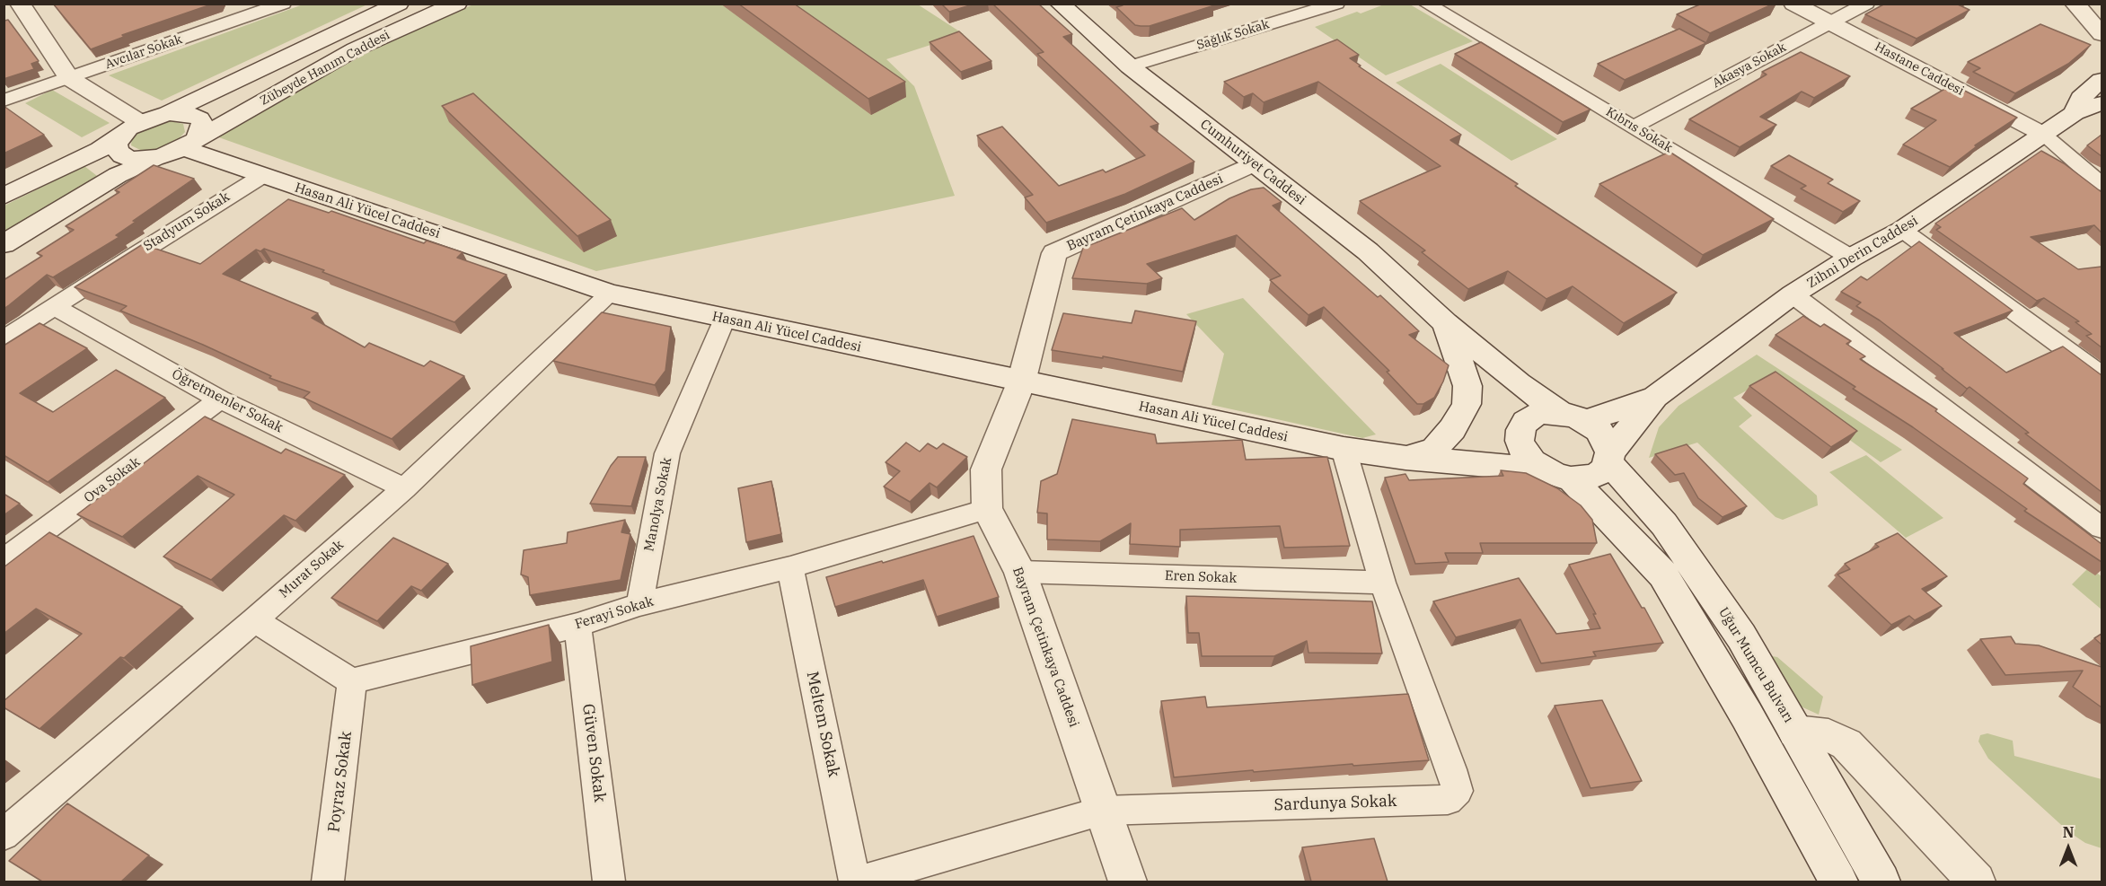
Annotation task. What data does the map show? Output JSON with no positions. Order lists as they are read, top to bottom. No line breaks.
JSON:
{"streets":{"main road":["Zübeyde Hanım Caddesi","Hastane Caddesi","Cumhuriyet Caddesi","Hasan Ali Yücel Caddesi","Bayram Çetinkaya Caddesi","Zihni Derin Caddesi","Uğur Mumcu Bulvarı"],"street":["Sağlık Sokak","Avcılar Sokak","Akasya Sokak","Kıbrıs Sokak","Stadyum Sokak","Öğretmenler Sokak","Ova Sokak","Manolya Sokak","Murat Sokak","Eren Sokak","Ferayi Sokak","Meltem Sokak","Güven Sokak","Poyraz Sokak","Sardunya Sokak"]},"crossings":[["Sağlık Sokak","Cumhuriyet Caddesi"],["Akasya Sokak","Hastane Caddesi"],["Akasya Sokak","Kıbrıs Sokak"],["Zübeyde Hanım Caddesi","Hasan Ali Yücel Caddesi"],["Hastane Caddesi","Zihni Derin Caddesi"],["Kıbrıs Sokak","Zihni Derin Caddesi"],["Cumhuriyet Caddesi","Hasan Ali Yücel Caddesi"],["Cumhuriyet Caddesi","Bayram Çetinkaya Caddesi"],["Cumhuriyet Caddesi","Uğur Mumcu Bulvarı"],["Hasan Ali Yücel Caddesi","Bayram Çetinkaya Caddesi"],["Hasan Ali Yücel Caddesi","Stadyum Sokak"],["Hasan Ali Yücel Caddesi","Manolya Sokak"],["Hasan Ali Yücel Caddesi","Murat Sokak"],["Hasan Ali Yücel Caddesi","Uğur Mumcu Bulvarı"],["Hasan Ali Yücel Caddesi","Sardunya Sokak"],["Bayram Çetinkaya Caddesi","Eren Sokak"],["Bayram Çetinkaya Caddesi","Ferayi Sokak"],["Bayram Çetinkaya Caddesi","Sardunya Sokak"],["Stadyum Sokak","Öğretmenler Sokak"],["Öğretmenler Sokak","Ova Sokak"],["Öğretmenler Sokak","Murat Sokak"],["Manolya Sokak","Ferayi Sokak"],["Eren Sokak","Sardunya Sokak"],["Ferayi Sokak","Meltem Sokak"],["Ferayi Sokak","Güven Sokak"],["Ferayi Sokak","Poyraz Sokak"]],"north":"top"}
